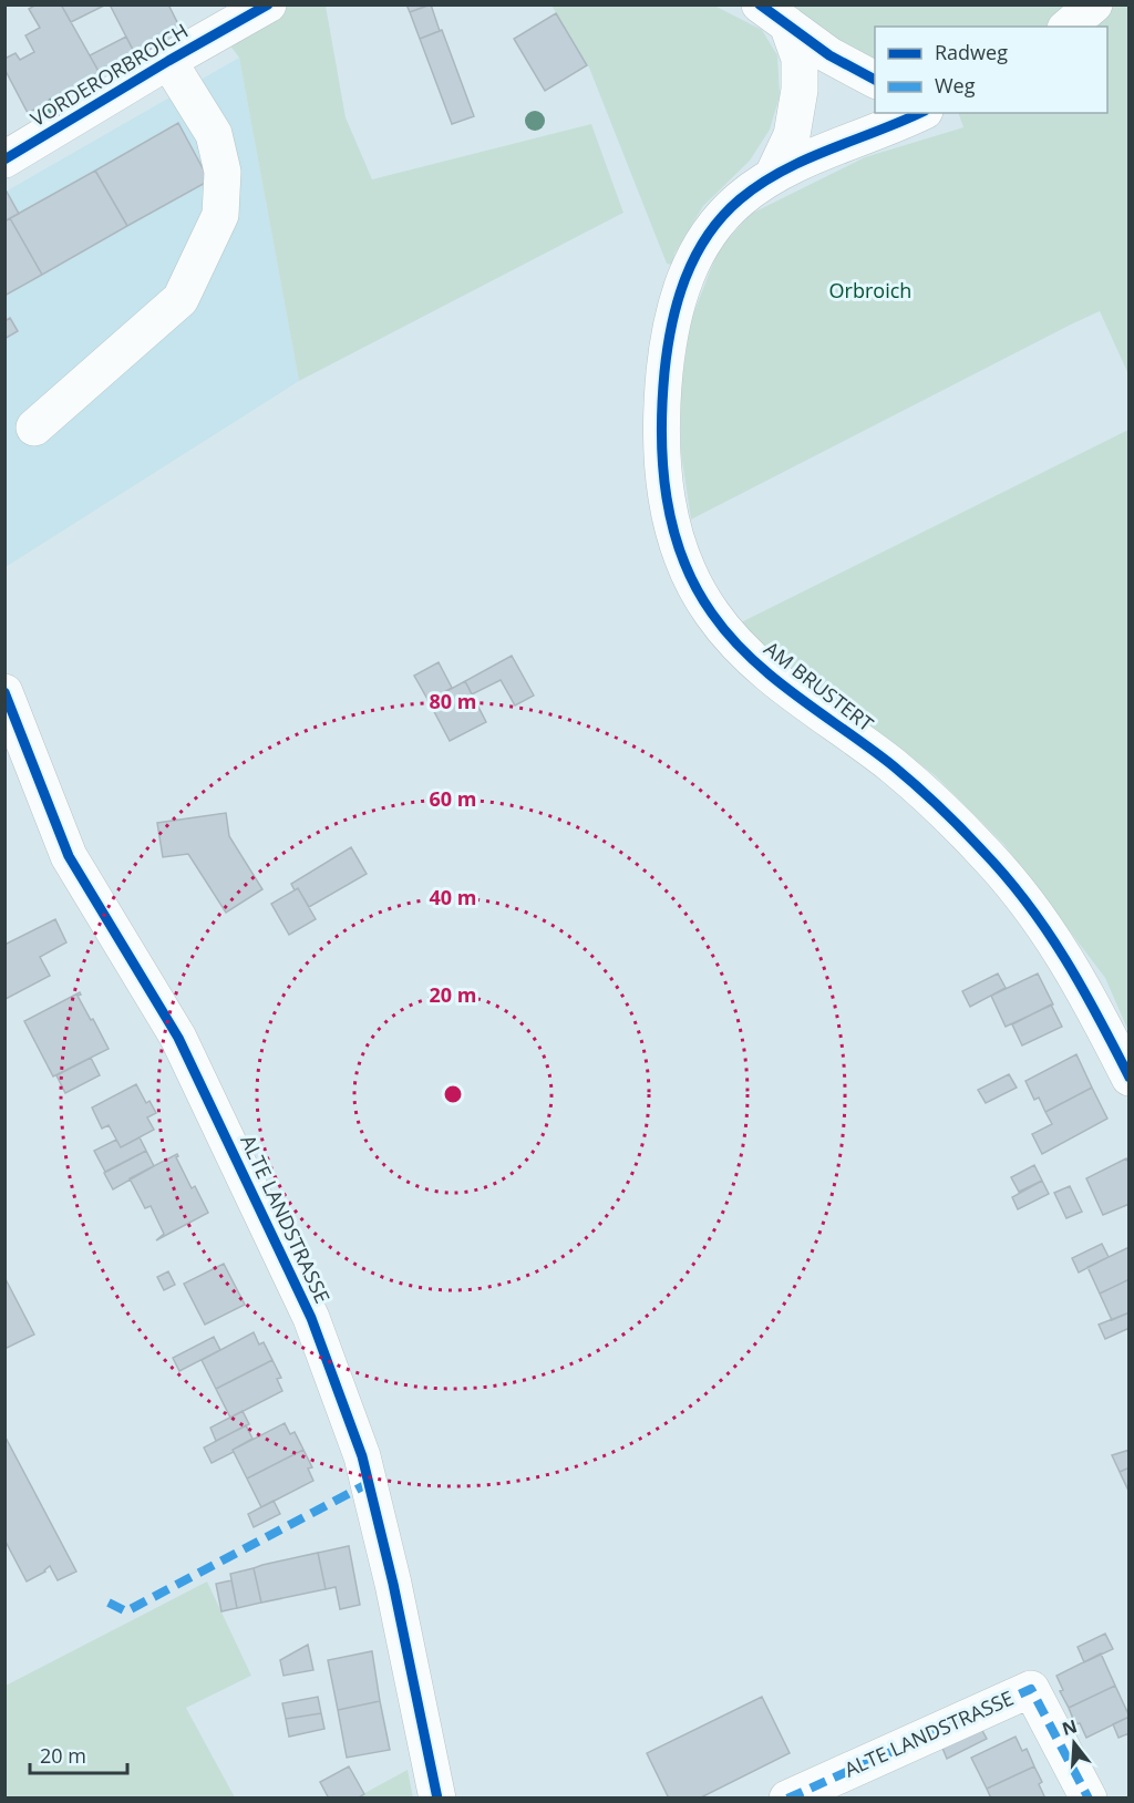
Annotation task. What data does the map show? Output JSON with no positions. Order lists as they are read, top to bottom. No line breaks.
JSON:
{"streets":{"street":["VORDERORBROICH","AM BRUSTERT","ALTE LANDSTRASSE"]},"parks":["Orbroich"],"legend":["Radweg","Weg"],"scale_bar":"20 m","north":"top","rings":["80 m","60 m","40 m","20 m"]}
